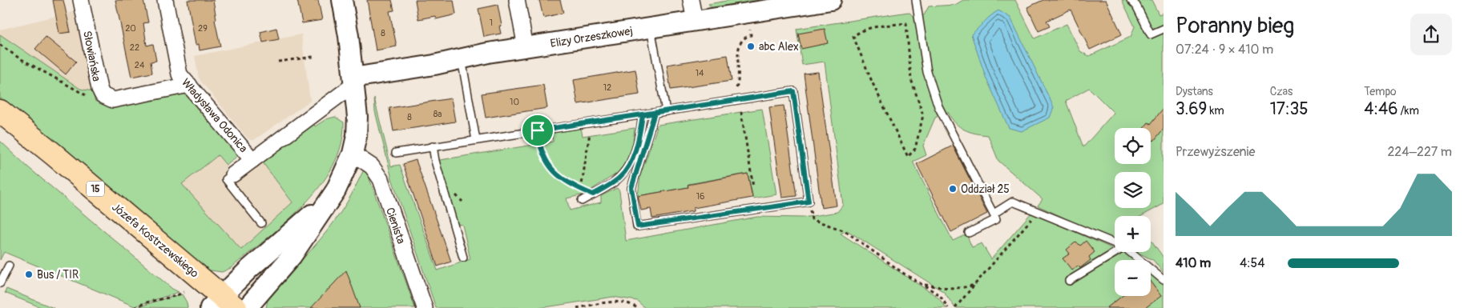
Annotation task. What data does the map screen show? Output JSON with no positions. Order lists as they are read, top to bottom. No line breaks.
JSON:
{"streets":{"main road":["15","Józefa Kostrzewskiego"],"street":["Elizy Orzeszkowej","Słowiańska","Władysława Odonica","Cienista"]},"crossings":[["Elizy Orzeszkowej","Władysława Odonica"],["Słowiańska","Władysława Odonica"]],"places":["abc Alex","Oddział 25","Bus / TIR"],"house_numbers":["1","20","29","8","22","24","14","12","10","8a","8","16"],"page":{"heading":["Poranny bieg","07:24 · 9 × 410 m"],"stats":[["Dystans","3.69 km"],["Czas","17:35"],["Tempo","4:46 /km"]],"map_buttons":["+","−"],"chart":["Przewyższenie","224–227 m"],"list":[{"name":"410 m","note":"4:54"}]}}
